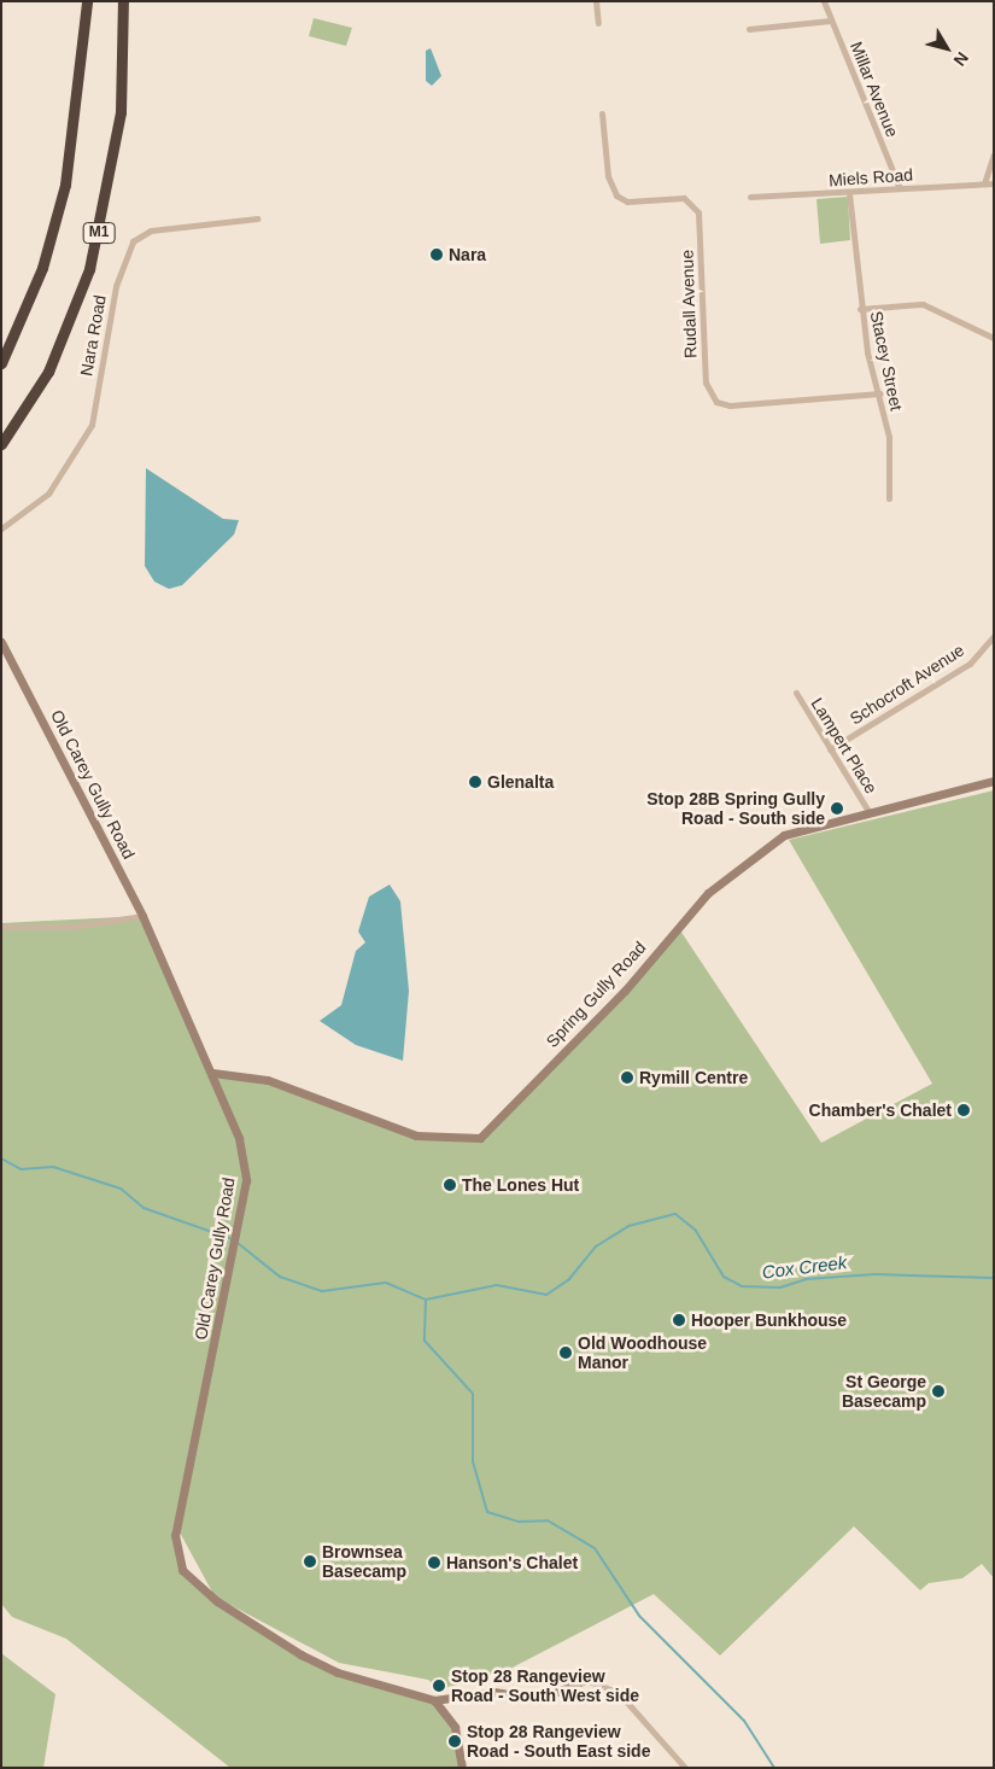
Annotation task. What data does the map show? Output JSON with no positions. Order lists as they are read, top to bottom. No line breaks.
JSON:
{"streets":{"highway":["M1"],"main road":["Old Carey Gully Road","Spring Gully Road"],"street":["Millar Avenue","Miels Road","Rudall Avenue","Nara Road","Stacey Street","Schocroft Avenue","Lampert Place"]},"crossings":[["Millar Avenue","Miels Road"],["Miels Road","Stacey Street"],["Rudall Avenue","Stacey Street"],["Schocroft Avenue","Lampert Place"],["Lampert Place","Spring Gully Road"],["Old Carey Gully Road","Spring Gully Road"]],"water":["Cox Creek"],"places":["Nara","Glenalta","Stop 28B Spring Gully Road - South side","Rymill Centre","Chamber's Chalet","The Lones Hut","Hooper Bunkhouse","Old Woodhouse Manor","St George Basecamp","Brownsea Basecamp","Hanson's Chalet","Stop 28 Rangeview Road - South West side","Stop 28 Rangeview Road - South East side"],"north":"bottom right"}
